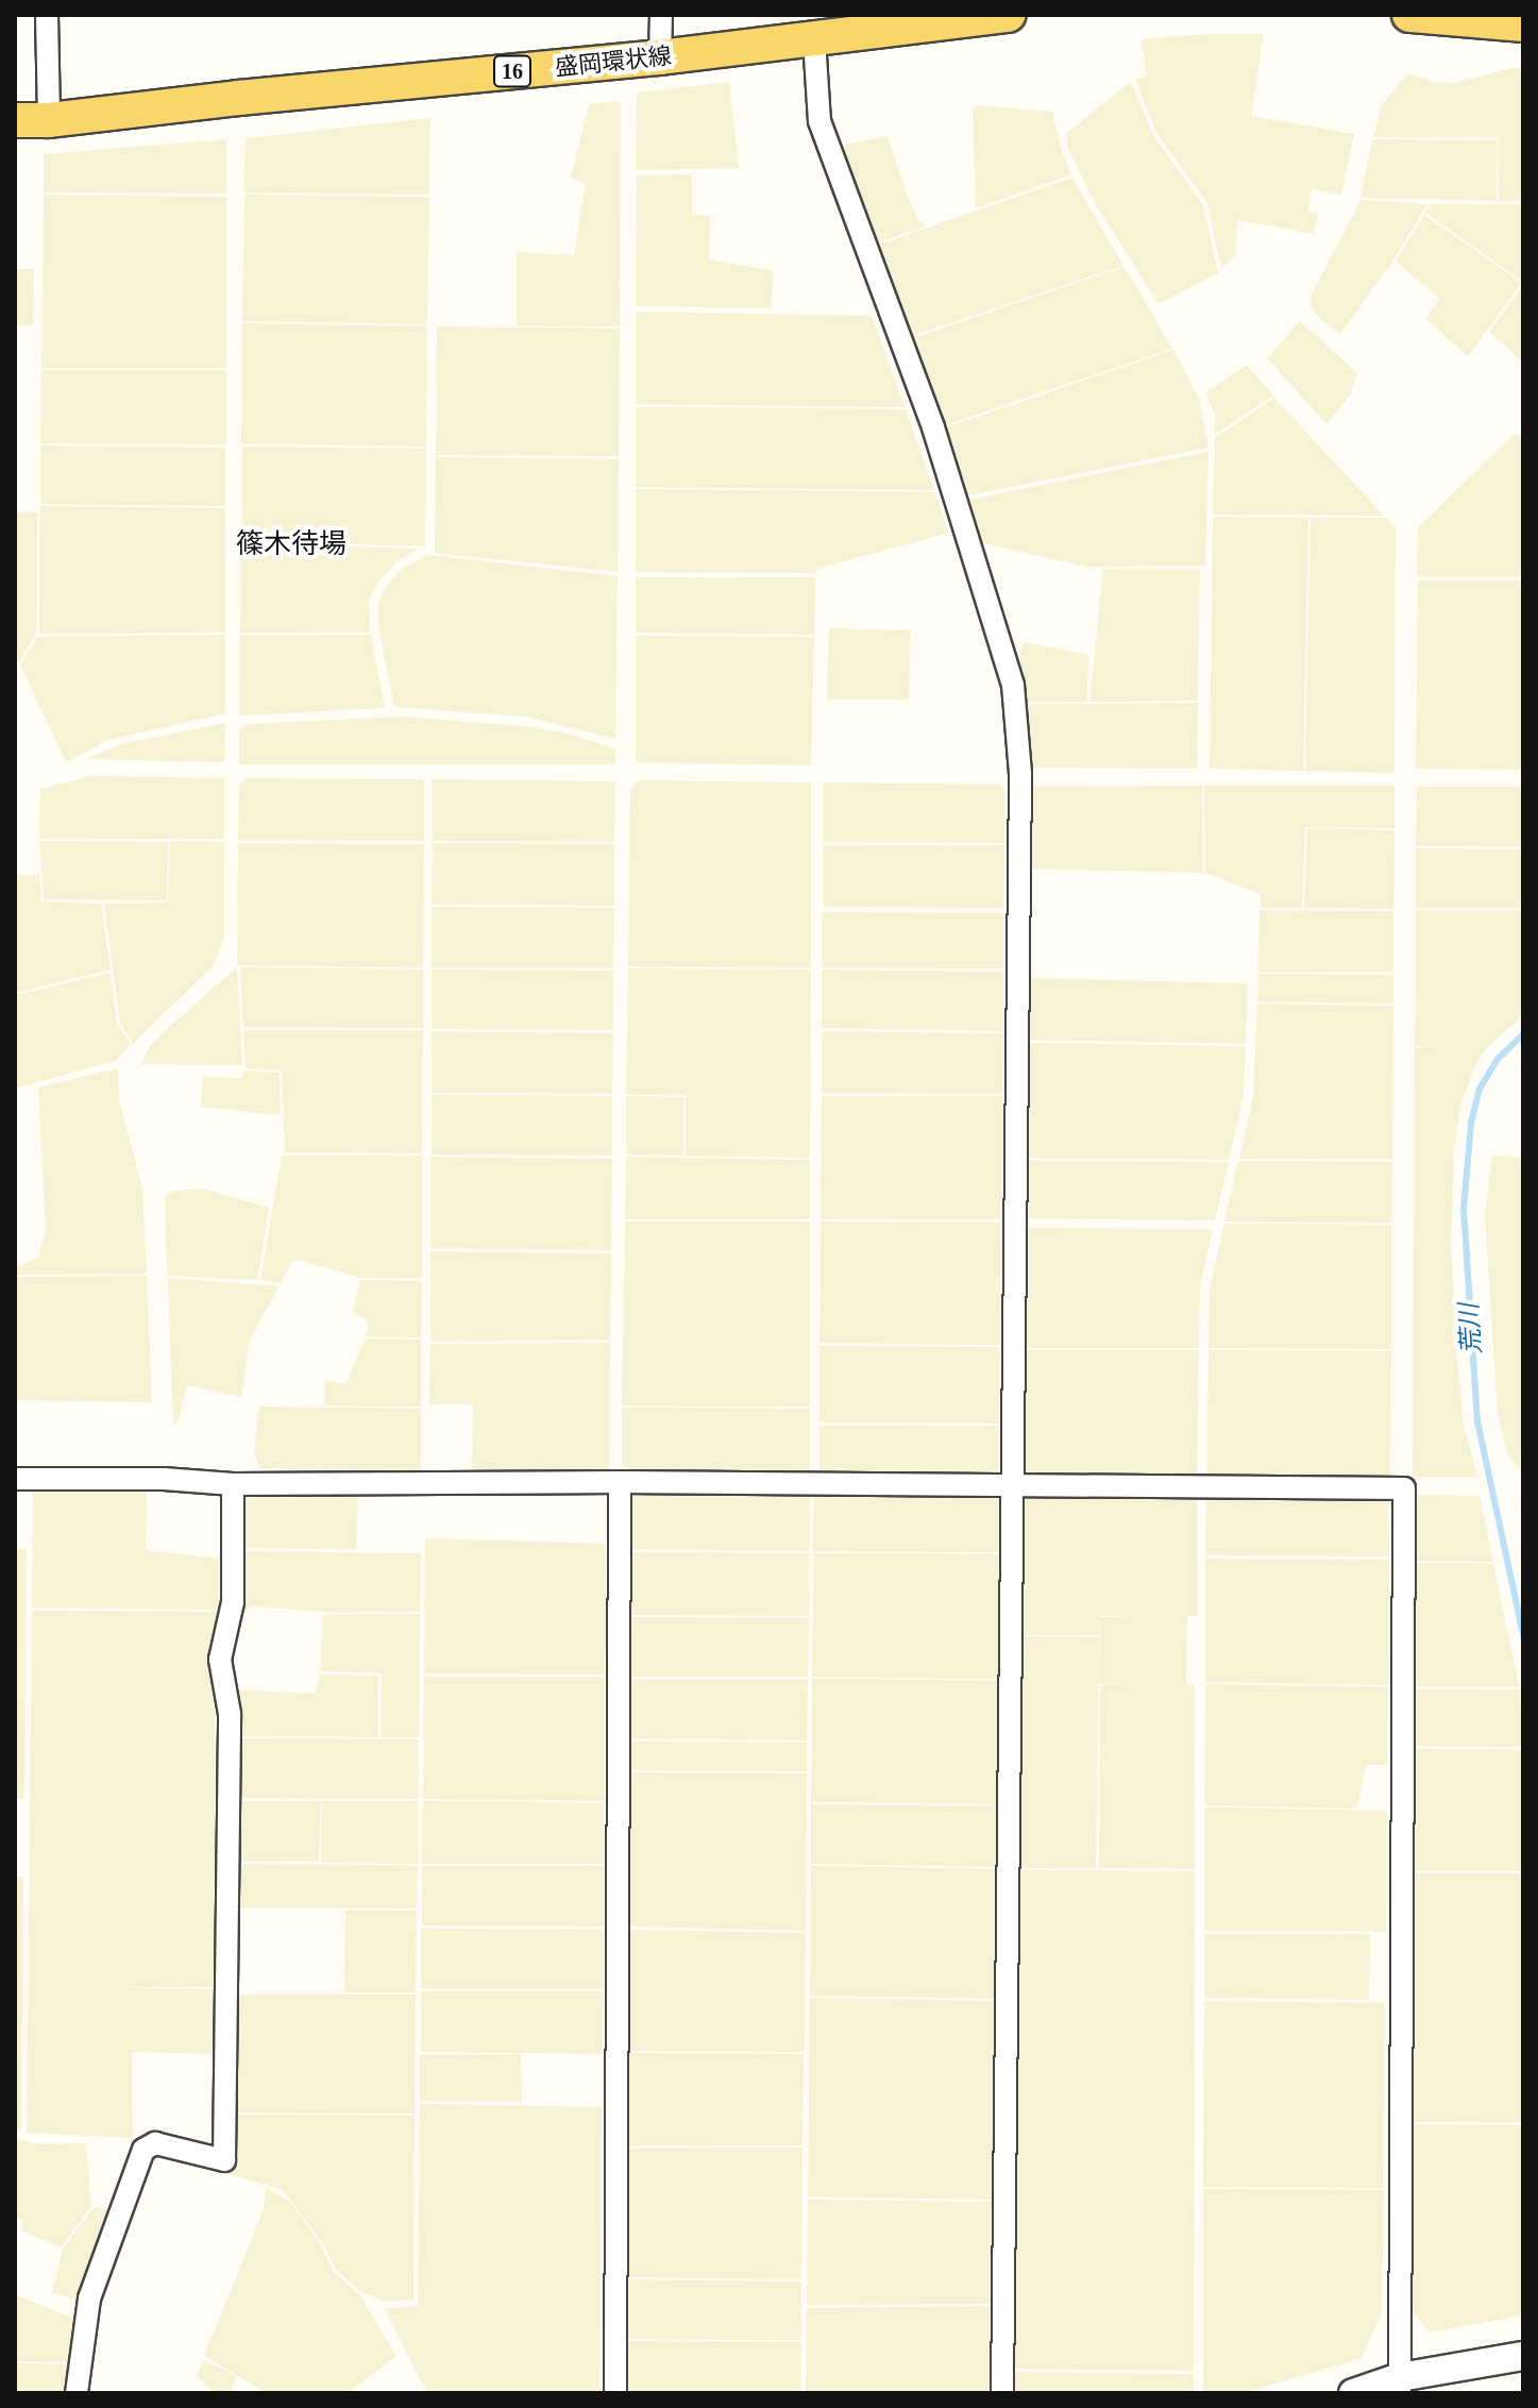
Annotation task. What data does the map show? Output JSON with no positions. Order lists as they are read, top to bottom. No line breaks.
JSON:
{"streets":{"main road":["盛岡環状線","16"]},"districts":["篠木待場"],"water":["荒川"]}
